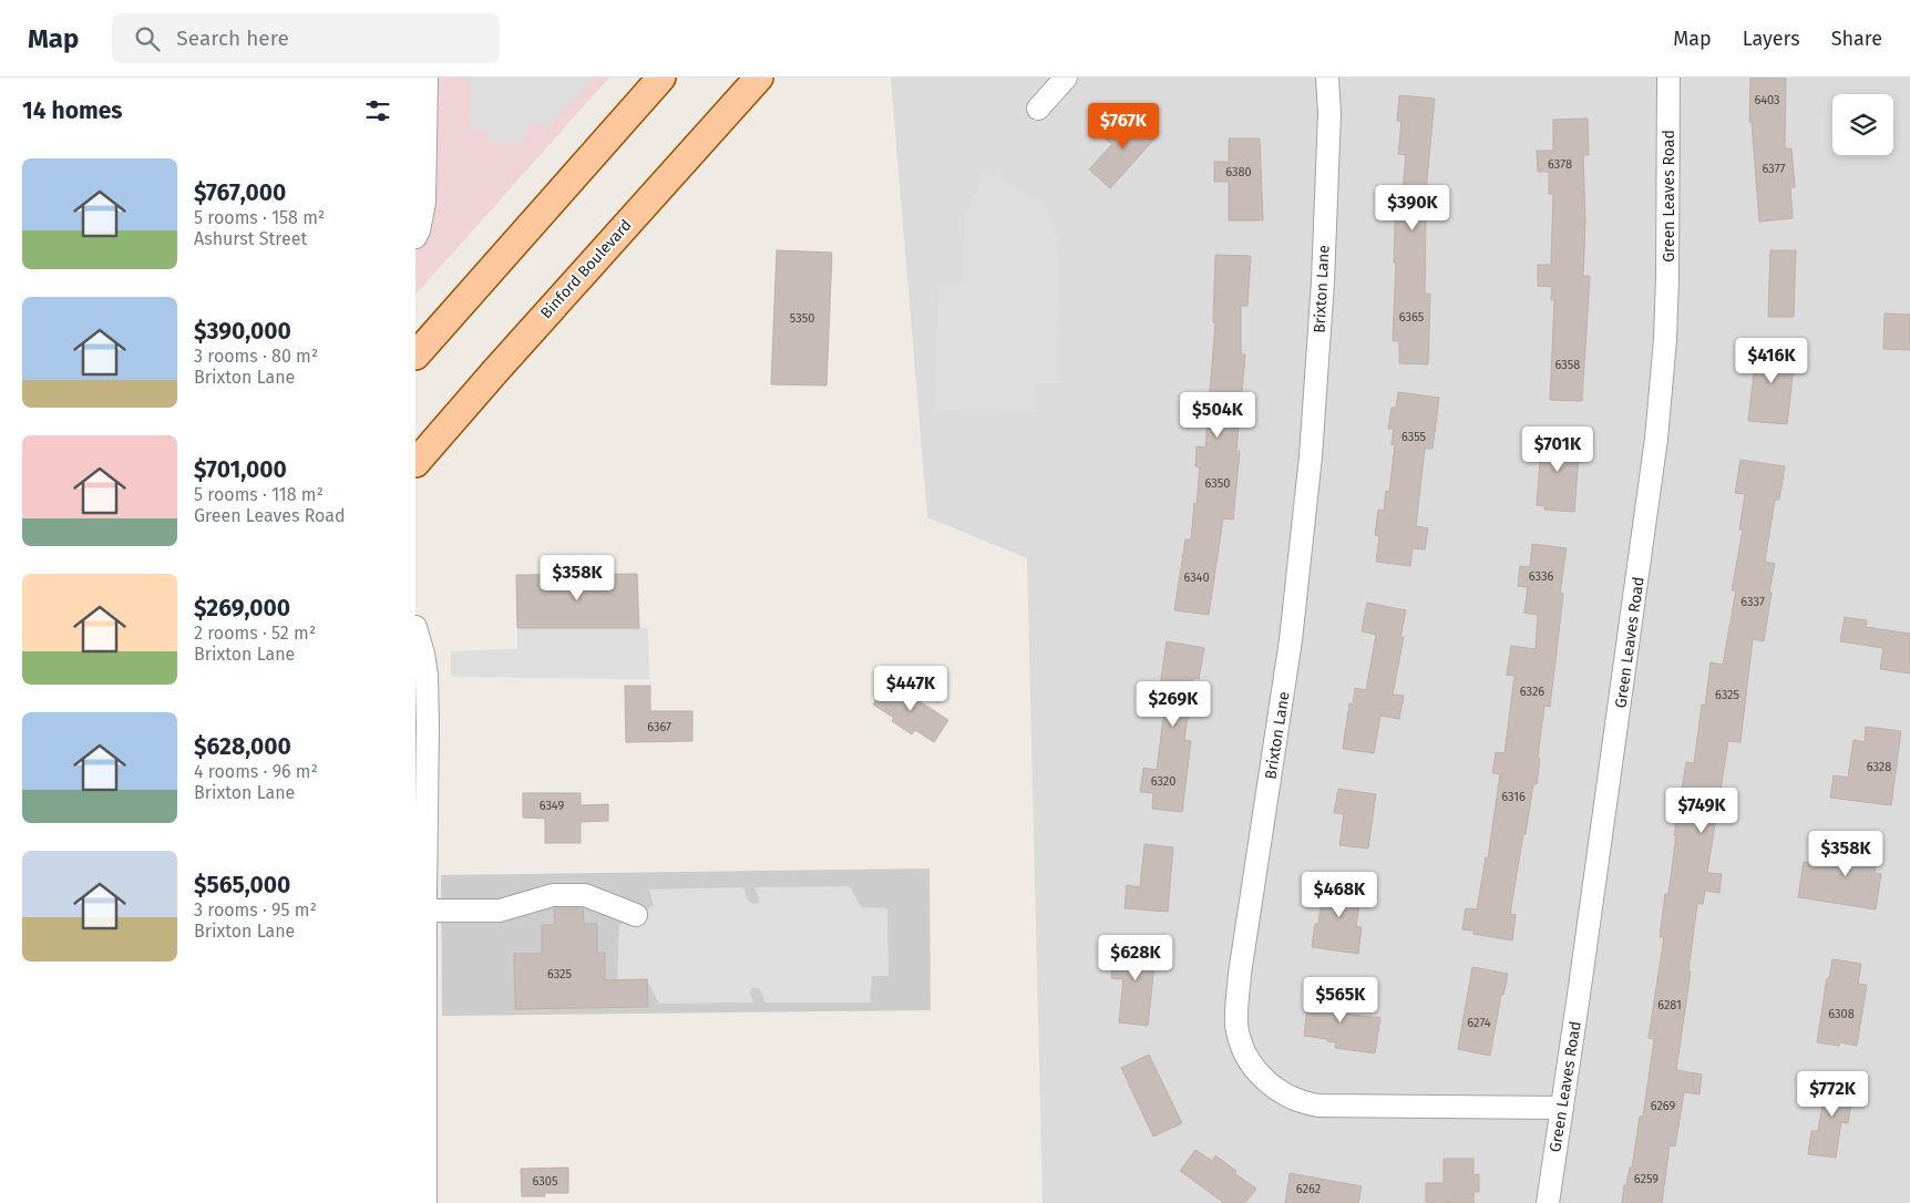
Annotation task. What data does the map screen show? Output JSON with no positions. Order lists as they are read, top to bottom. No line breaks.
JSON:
{"streets":{"main road":["Binford Boulevard"],"street":["Green Leaves Road","Brixton Lane"]},"crossings":[["Green Leaves Road","Brixton Lane"]],"house_numbers":["6403","6378","6377","6380","6365","5350","6358","6355","6350","6336","6340","6337","6326","6325","6367","6328","6320","6316","6349","6325","6281","6308","6274","6269","6259","6305","6262"],"page":{"header":"Map","search":"Search here","nav":["Map","Layers","Share"],"heading":"14 homes","price":["$767K","$390K","$416K","$504K","$701K","$358K","$447K","$269K","$749K","$358K","$468K","$628K","$565K","$772K"],"list":[{"name":"$767,000","note":"5 rooms · 158 m² · Ashurst Street"},{"name":"$390,000","note":"3 rooms · 80 m² · Brixton Lane"},{"name":"$701,000","note":"5 rooms · 118 m² · Green Leaves Road"},{"name":"$269,000","note":"2 rooms · 52 m² · Brixton Lane"},{"name":"$628,000","note":"4 rooms · 96 m² · Brixton Lane"},{"name":"$565,000","note":"3 rooms · 95 m² · Brixton Lane"}]}}
